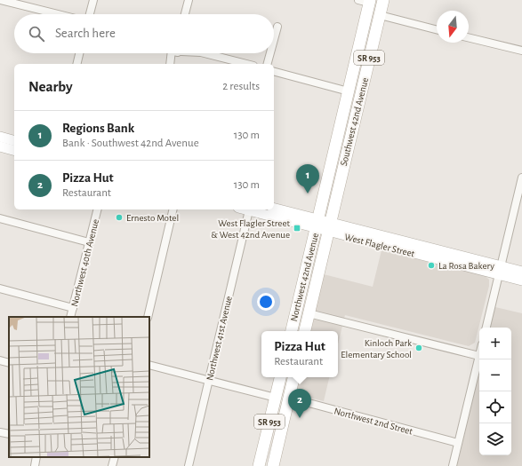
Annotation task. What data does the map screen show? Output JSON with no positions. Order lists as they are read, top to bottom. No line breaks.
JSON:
{"streets":{"main road":["SR 953","Southwest 42nd Avenue","West Flagler Street","Northwest 42nd Avenue"],"street":["Northwest 40th Avenue","Northwest 41st Avenue","Northwest 2nd Street"]},"crossings":[["SR 953","Northwest 2nd Street"],["Southwest 42nd Avenue","West Flagler Street"],["Southwest 42nd Avenue","Northwest 42nd Avenue"],["West Flagler Street","Northwest 42nd Avenue"],["West Flagler Street","Northwest 41st Avenue"]],"places":{"other":["Ernesto Motel","La Rosa Bakery","Kinloch Park Elementary School"],"transit":["West Flagler Street & West 42nd Avenue"]},"north":"bottom","page":{"search":"Search here","heading":["Nearby","2 results"],"list":[{"mark":"1","name":"Regions Bank","note":"Bank · Southwest 42nd Avenue","value":"130 m"},{"mark":"2","name":"Pizza Hut","note":"Restaurant","value":"130 m"}],"pins":["1","2"],"map_buttons":["+","−"],"popup":["Pizza Hut","Restaurant"]}}
